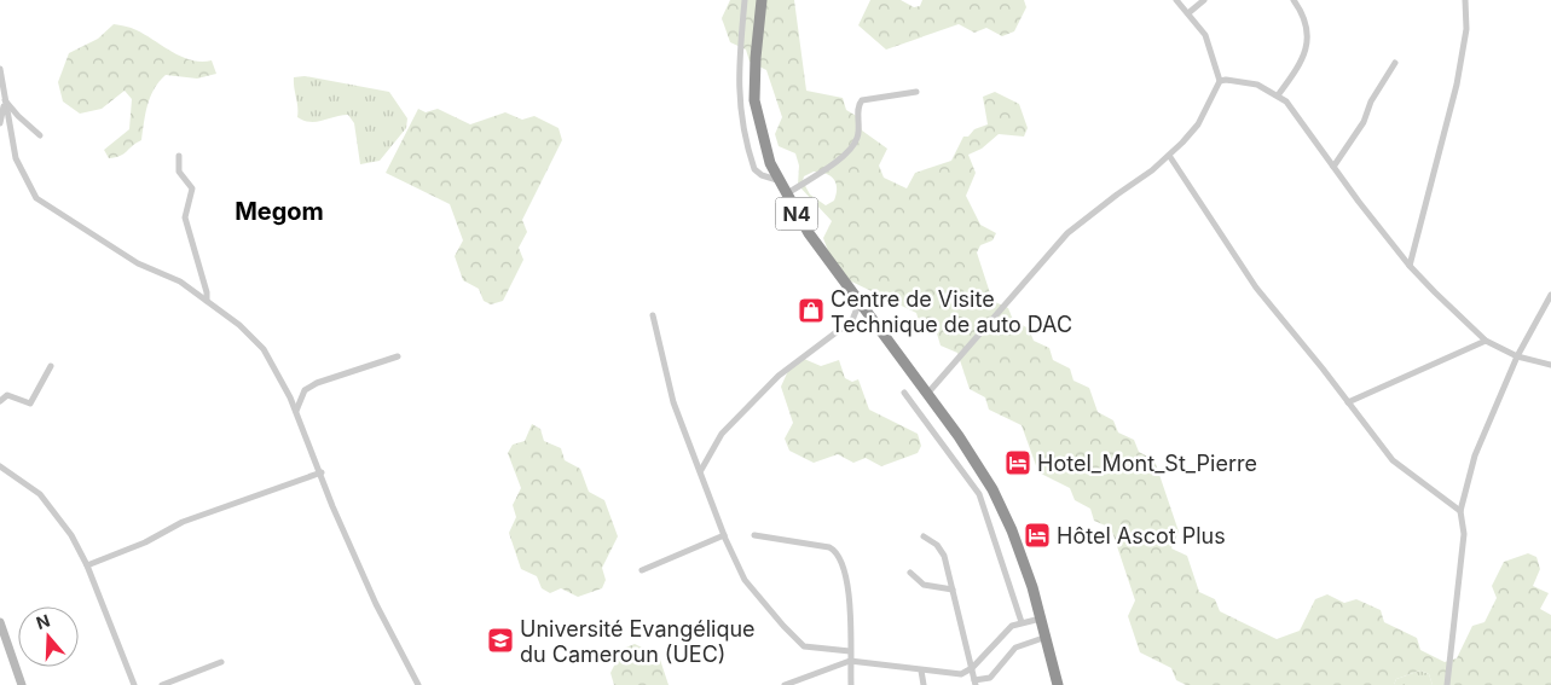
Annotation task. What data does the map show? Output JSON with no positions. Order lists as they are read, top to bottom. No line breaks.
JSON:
{"streets":{"highway":["N4"]},"districts":["Megom"],"places":{"shop":["Centre de Visite Technique de auto DAC"],"hotel":["Hotel_Mont_St_Pierre","Hôtel Ascot Plus"],"school or university":["Université Evangélique du Cameroun (UEC)"]},"north":"top"}
